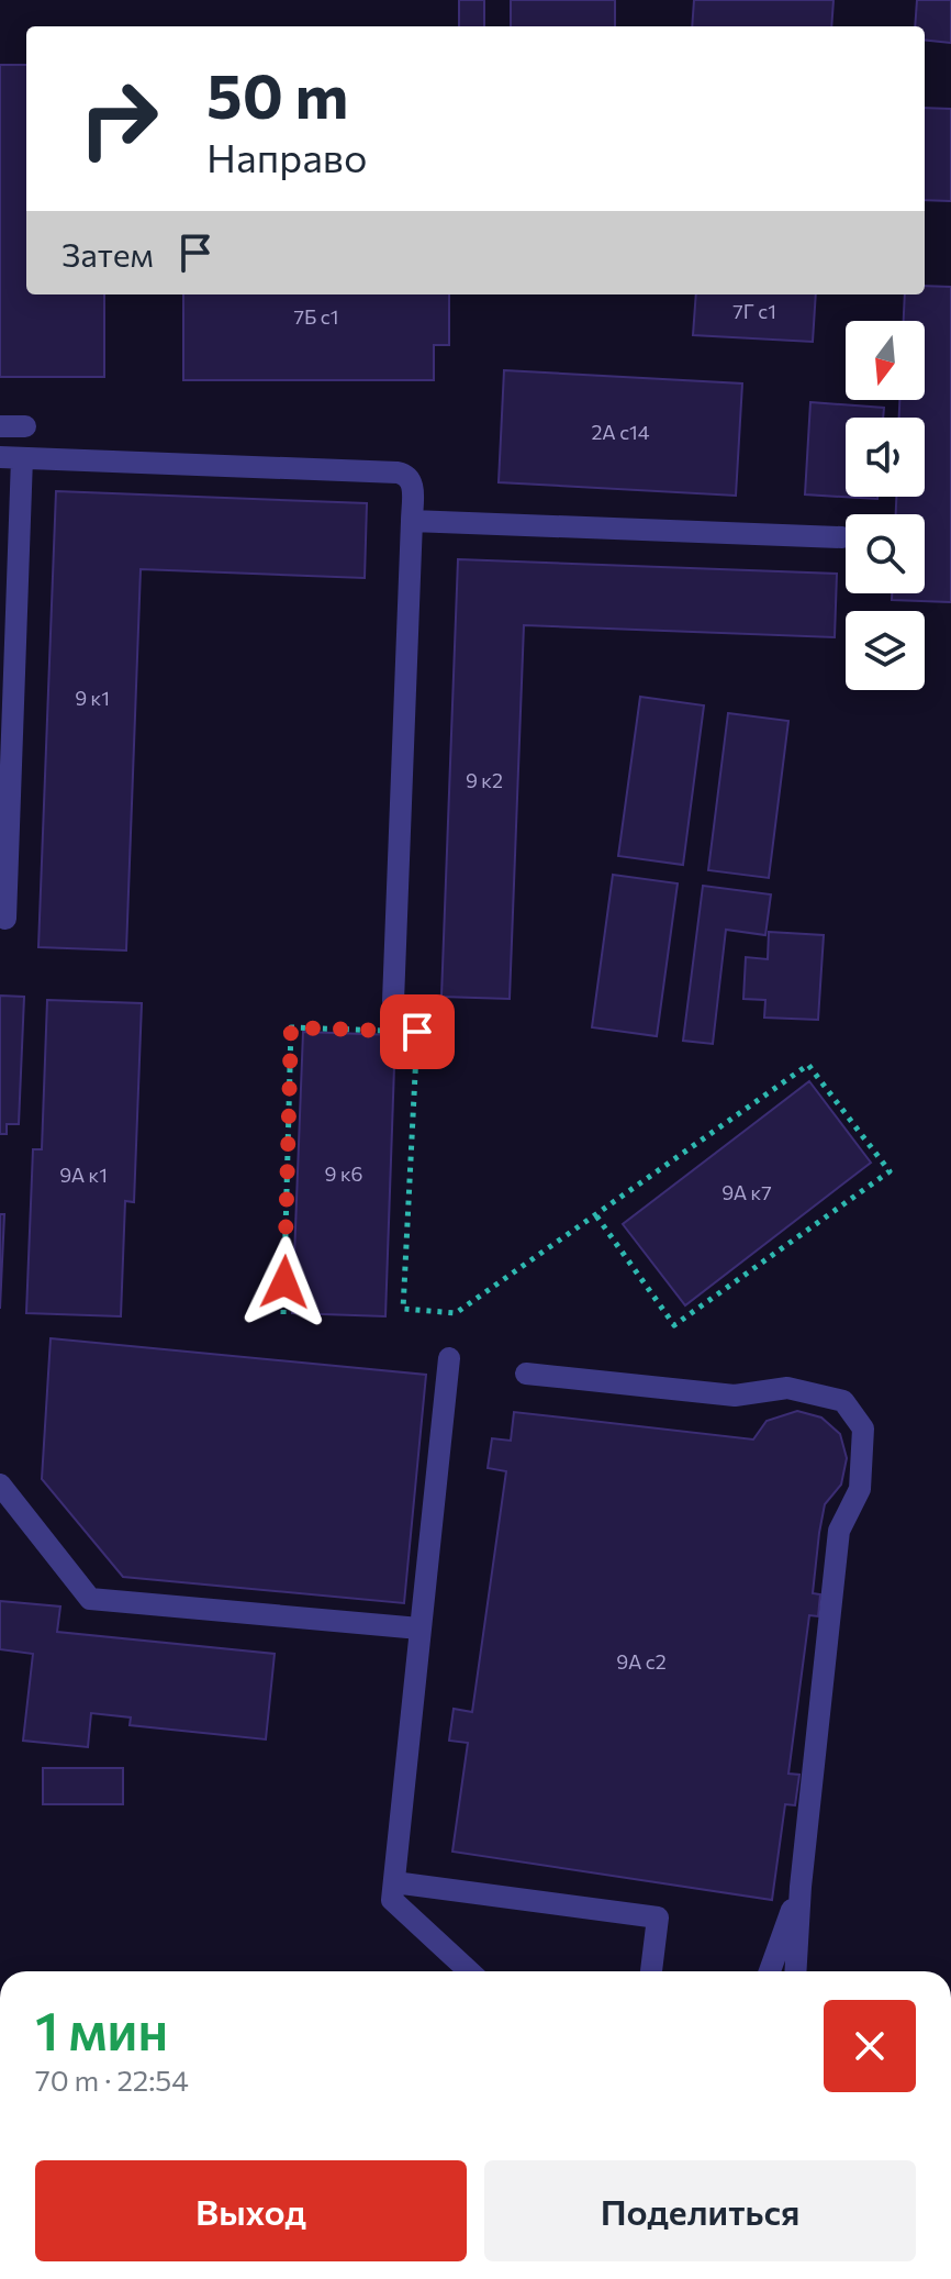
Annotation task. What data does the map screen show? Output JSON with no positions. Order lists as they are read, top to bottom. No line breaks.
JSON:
{"house_numbers":["7Г с1","7Б с1","2А с14","9 к1","9 к2","9 к6","9А к1","9А к7","9А с2"],"north":"bottom","page":{"turn":["50 m","Направо"],"then":"Затем","heading":["1 мин","70 m · 22:54"],"buttons":["Выход","Поделиться"]}}
